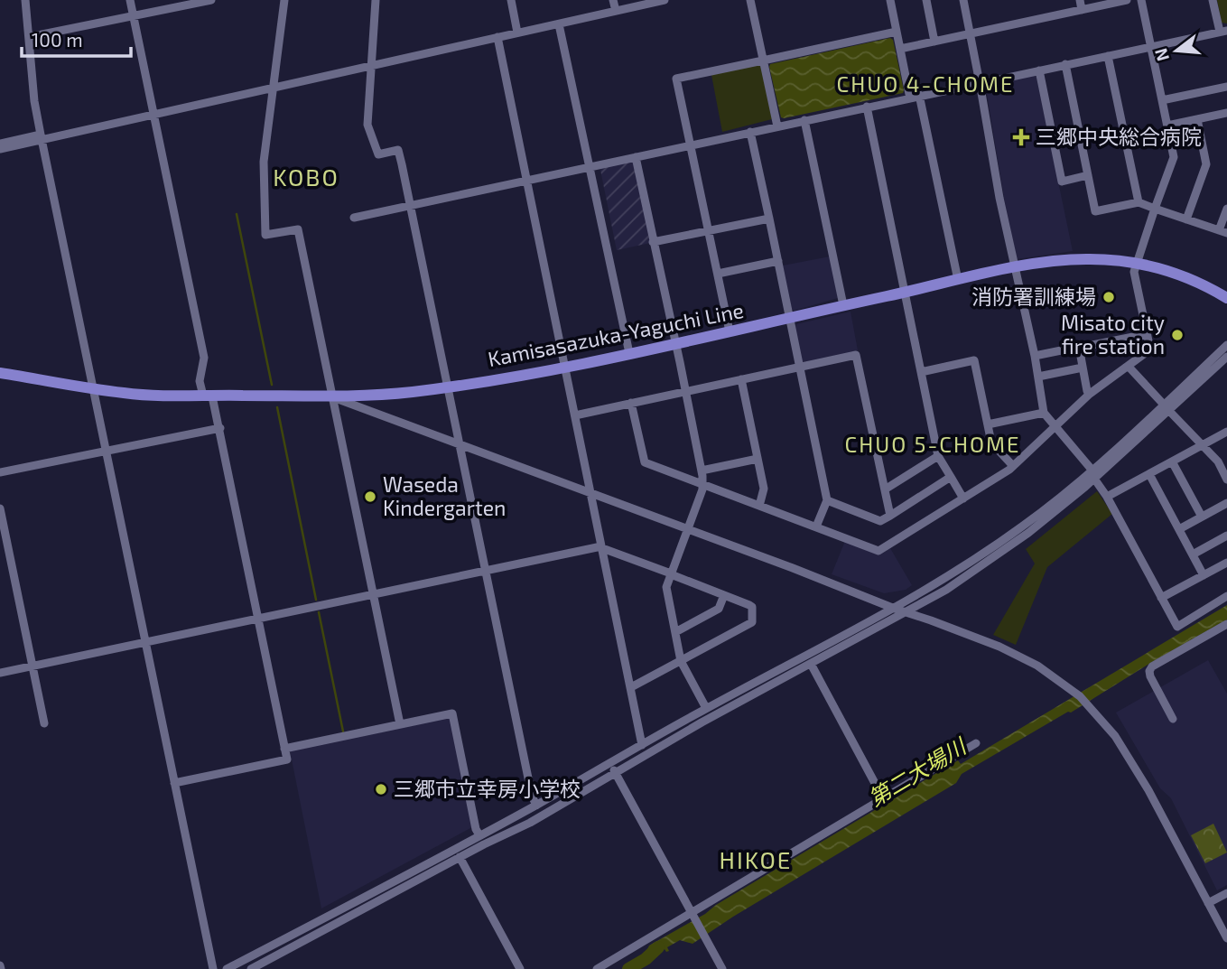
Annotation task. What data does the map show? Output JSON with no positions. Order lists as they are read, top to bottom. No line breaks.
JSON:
{"streets":{"main road":["Kamisasazuka-Yaguchi Line"]},"districts":["CHUO 4-CHOME","KOBO","CHUO 5-CHOME","HIKOE"],"water":["第二大場川"],"places":{"health":["三郷中央総合病院"],"other":["消防署訓練場","Misato city fire station","Waseda Kindergarten","三郷市立幸房小学校"]},"scale_bar":"100 m","north":"left"}
